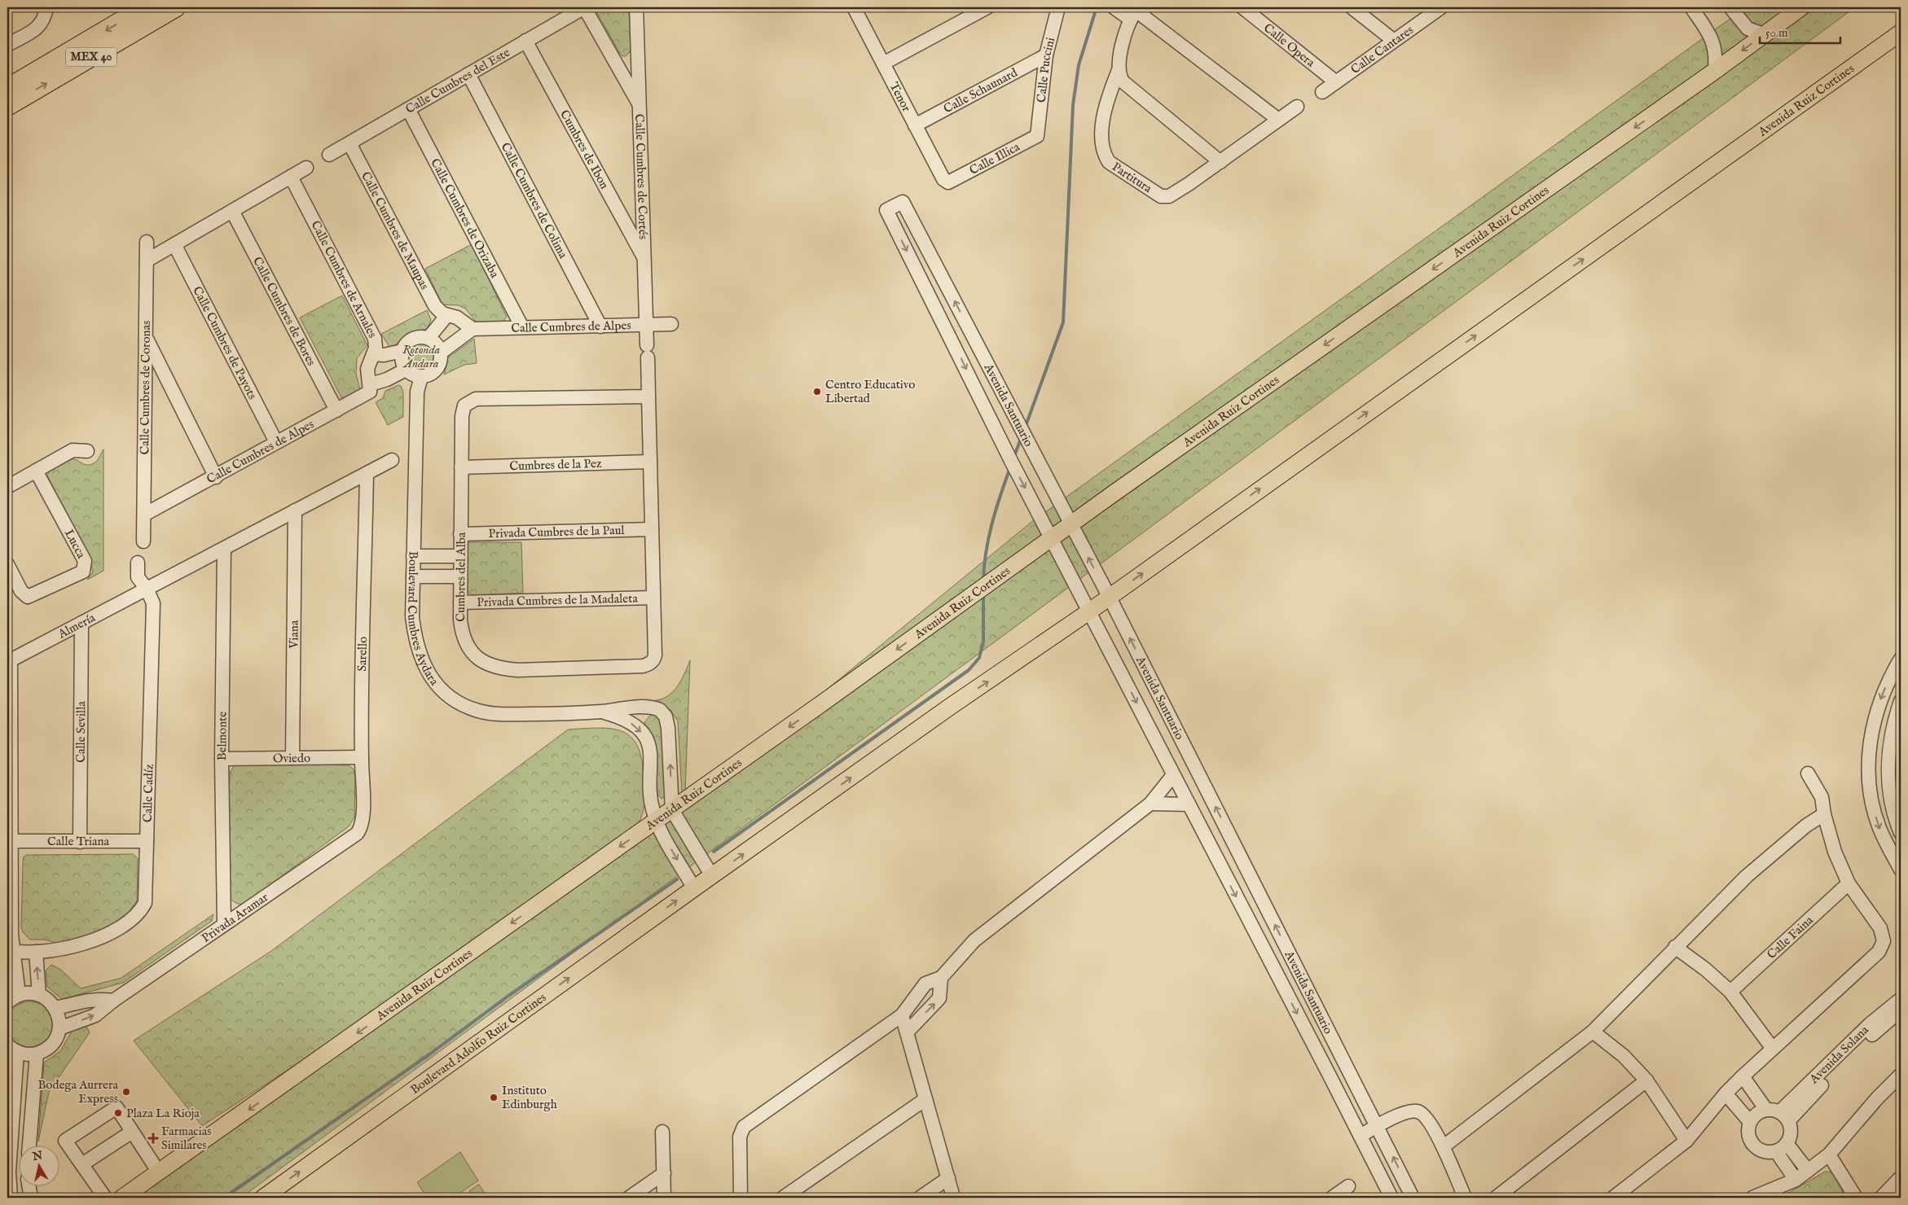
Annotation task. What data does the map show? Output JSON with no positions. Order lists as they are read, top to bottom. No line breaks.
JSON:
{"streets":{"highway":["MEX 40"],"main road":["Avenida Ruiz Cortines","Boulevard Adolfo Ruiz Cortines"],"street":["Calle Opera","Calle Cantares","Calle Puccini","Calle Cumbres del Este","Calle Schaunard","Tenor","Cumbres de Ibon","Calle Illica","Calle Cumbres de Cortés","Partitura","Calle Cumbres de Colima","Calle Cumbres de Orizaba","Calle Cumbres de Maupas","Calle Cumbres de Arnales","Calle Cumbres de Bores","Calle Cumbres de Alpes","Calle Cumbres de Payots","Calle Cumbres de Coronas","Avenida Santuario","Cumbres de la Pez","Privada Cumbres de la Paul","Lucca","Cumbres del Alba","Privada Cumbres de la Madaleta","Boulevard Cumbres Aydara","Almería","Viana","Sarello","Calle Sevilla","Belmonte","Oviedo","Calle Cadíz","Calle Triana","Privada Aramar","Calle Faina","Avenida Solana"]},"crossings":[["Calle Opera","Calle Cantares"],["Calle Puccini","Calle Schaunard"],["Calle Puccini","Calle Illica"],["Calle Cumbres del Este","Cumbres de Ibon"],["Calle Cumbres del Este","Calle Cumbres de Cortés"],["Calle Cumbres del Este","Calle Cumbres de Colima"],["Calle Cumbres del Este","Calle Cumbres de Orizaba"],["Calle Cumbres del Este","Calle Cumbres de Maupas"],["Calle Schaunard","Tenor"],["Tenor","Calle Illica"],["Avenida Ruiz Cortines","Avenida Santuario"],["Avenida Ruiz Cortines","Boulevard Adolfo Ruiz Cortines"],["Cumbres de Ibon","Calle Cumbres de Cortés"],["Calle Cumbres de Cortés","Calle Cumbres de Alpes"],["Calle Cumbres de Cortés","Cumbres del Alba"],["Calle Cumbres de Colima","Calle Cumbres de Alpes"],["Calle Cumbres de Orizaba","Calle Cumbres de Alpes"],["Calle Cumbres de Arnales","Calle Cumbres de Alpes"],["Calle Cumbres de Bores","Calle Cumbres de Alpes"],["Calle Cumbres de Alpes","Calle Cumbres de Payots"],["Calle Cumbres de Alpes","Calle Cumbres de Coronas"],["Cumbres de la Pez","Cumbres del Alba"],["Privada Cumbres de la Paul","Cumbres del Alba"],["Cumbres del Alba","Privada Cumbres de la Madaleta"],["Almería","Calle Sevilla"],["Almería","Calle Cadíz"],["Viana","Oviedo"],["Sarello","Oviedo"],["Sarello","Privada Aramar"],["Calle Sevilla","Calle Triana"],["Belmonte","Oviedo"],["Belmonte","Privada Aramar"],["Calle Cadíz","Calle Triana"]],"one_way":["Boulevard Adolfo Ruiz Cortines"],"parks":["Rotonda Andara"],"places":{"other":["Centro Educativo Libertad","Bodega Aurrera Express","Instituto Edinburgh","Plaza La Rioja"],"health":["Farmacias Similares"]},"scale_bar":"50 m","north":"top"}
